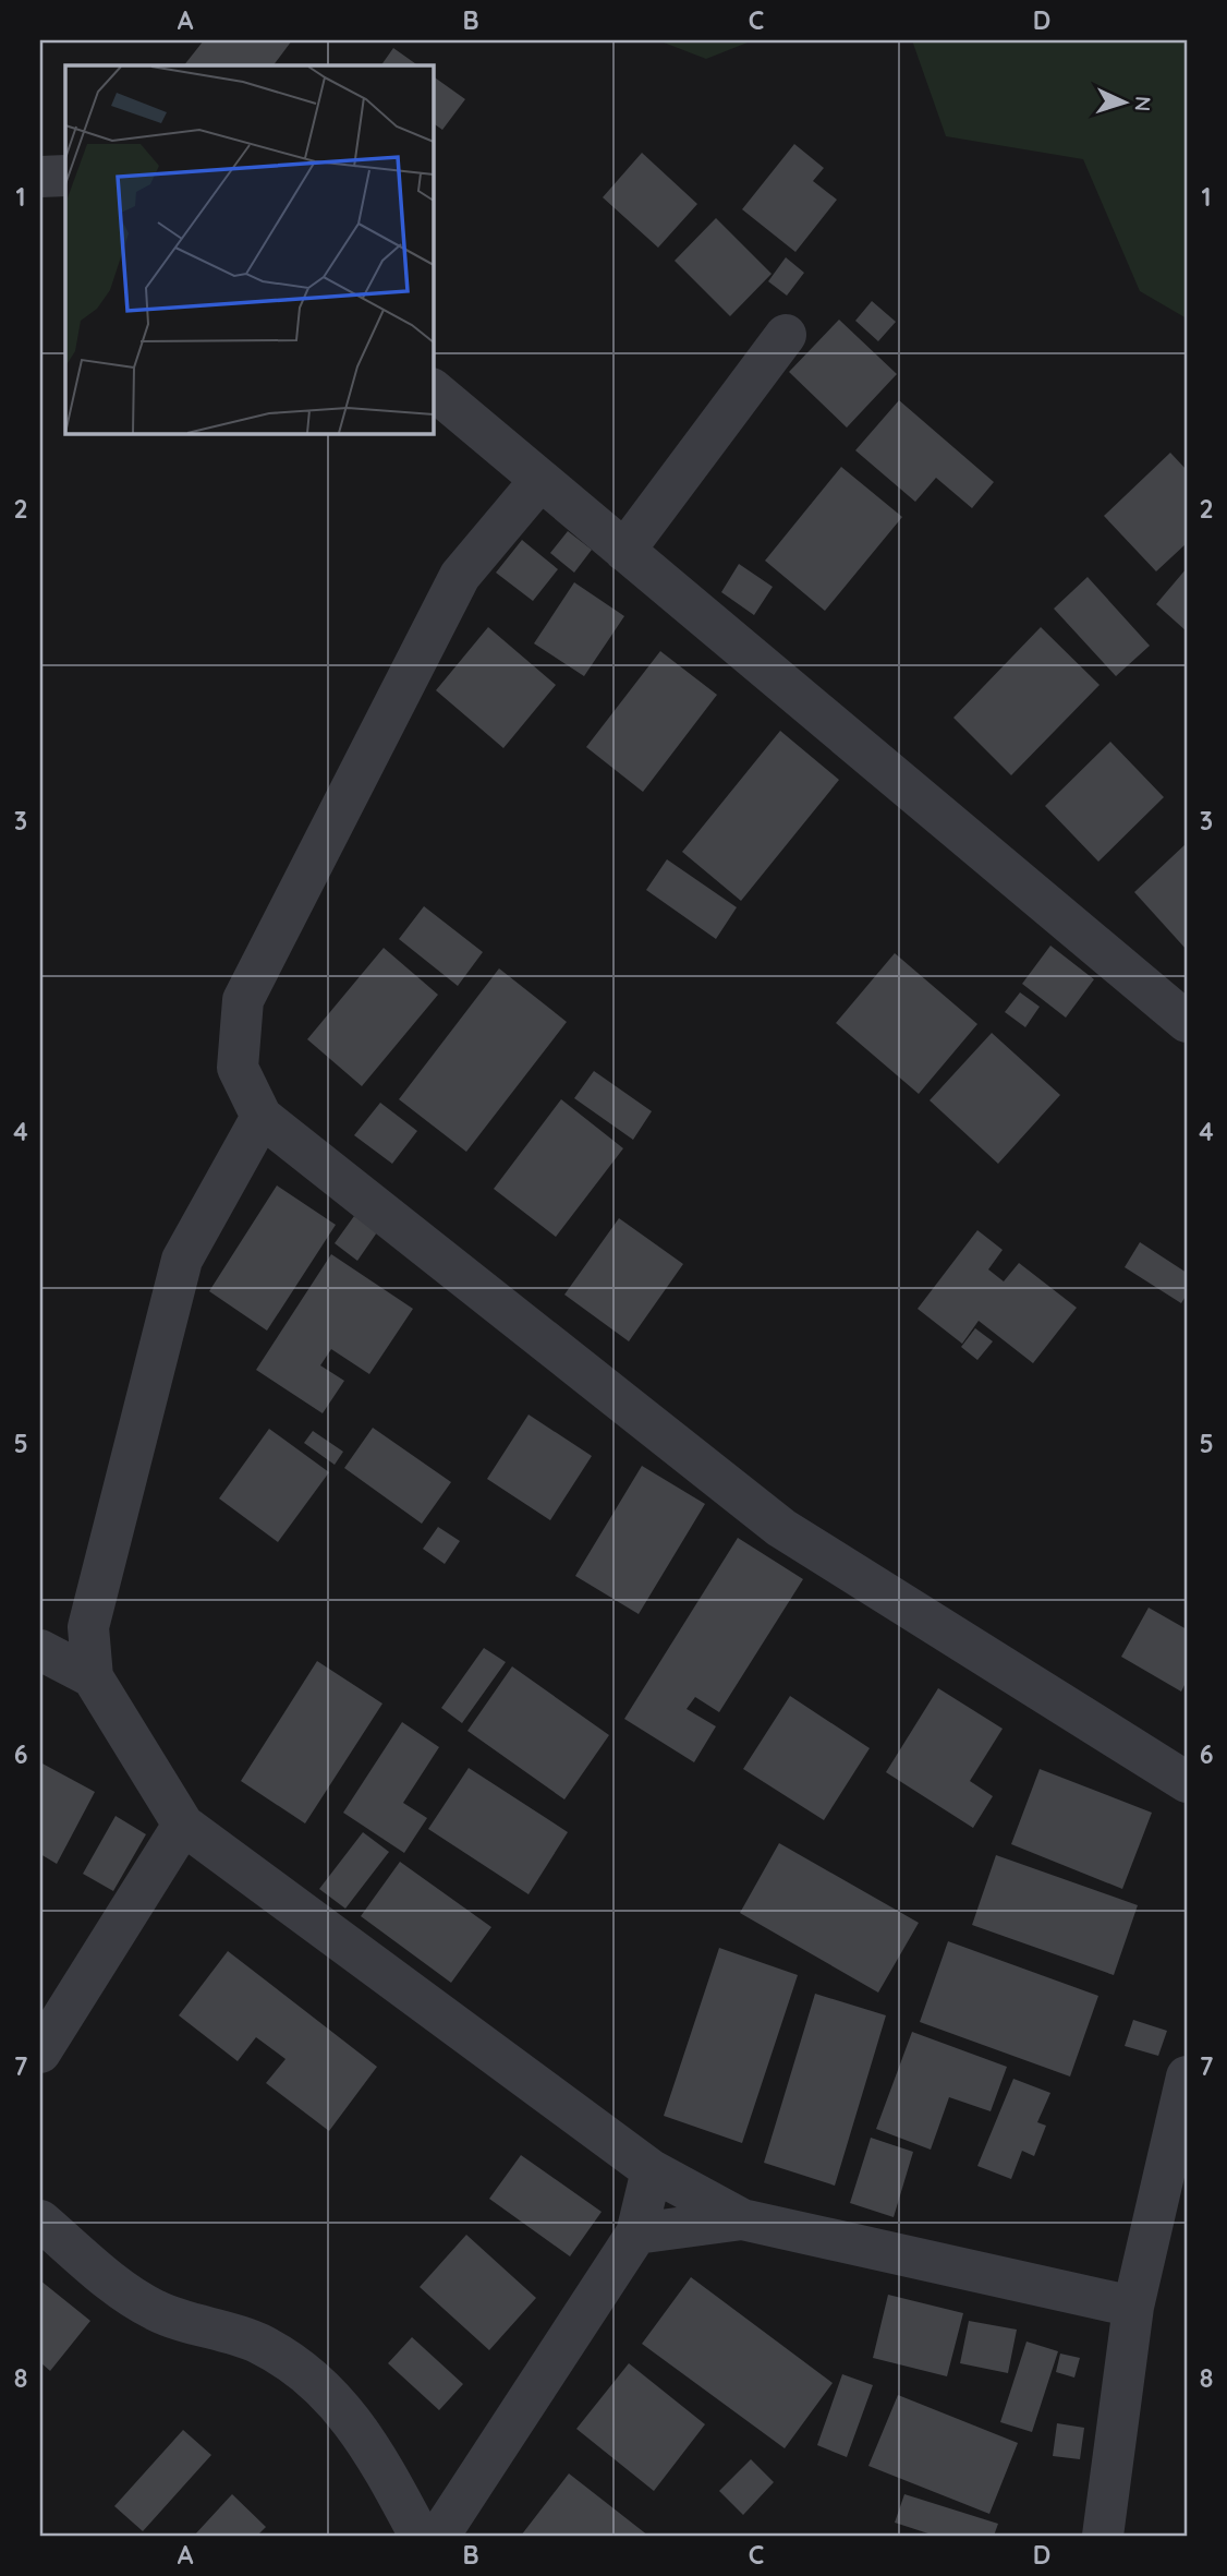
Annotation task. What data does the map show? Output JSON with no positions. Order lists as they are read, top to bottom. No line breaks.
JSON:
{"north":"right","grid":{"columns":["A","B","C","D"],"rows":["1","2","3","4","5","6","7","8"]}}
